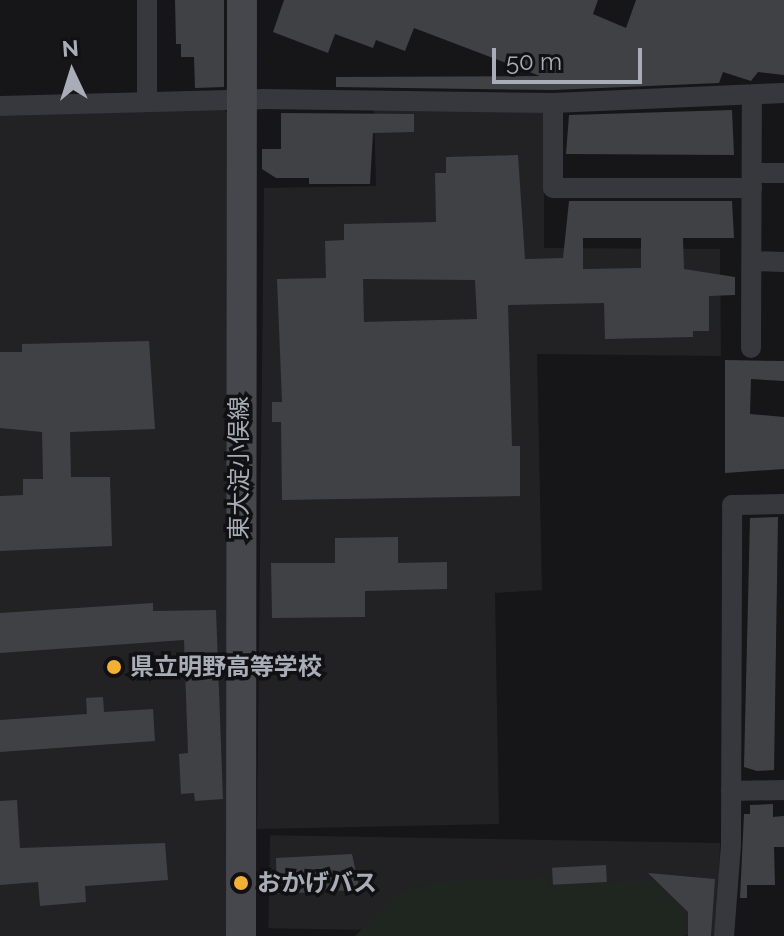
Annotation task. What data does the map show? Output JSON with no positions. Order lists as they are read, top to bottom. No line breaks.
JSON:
{"streets":{"main road":["東大淀小俣線"]},"places":["県立明野高等学校","おかげバス"],"scale_bar":"50 m","north":"top"}
